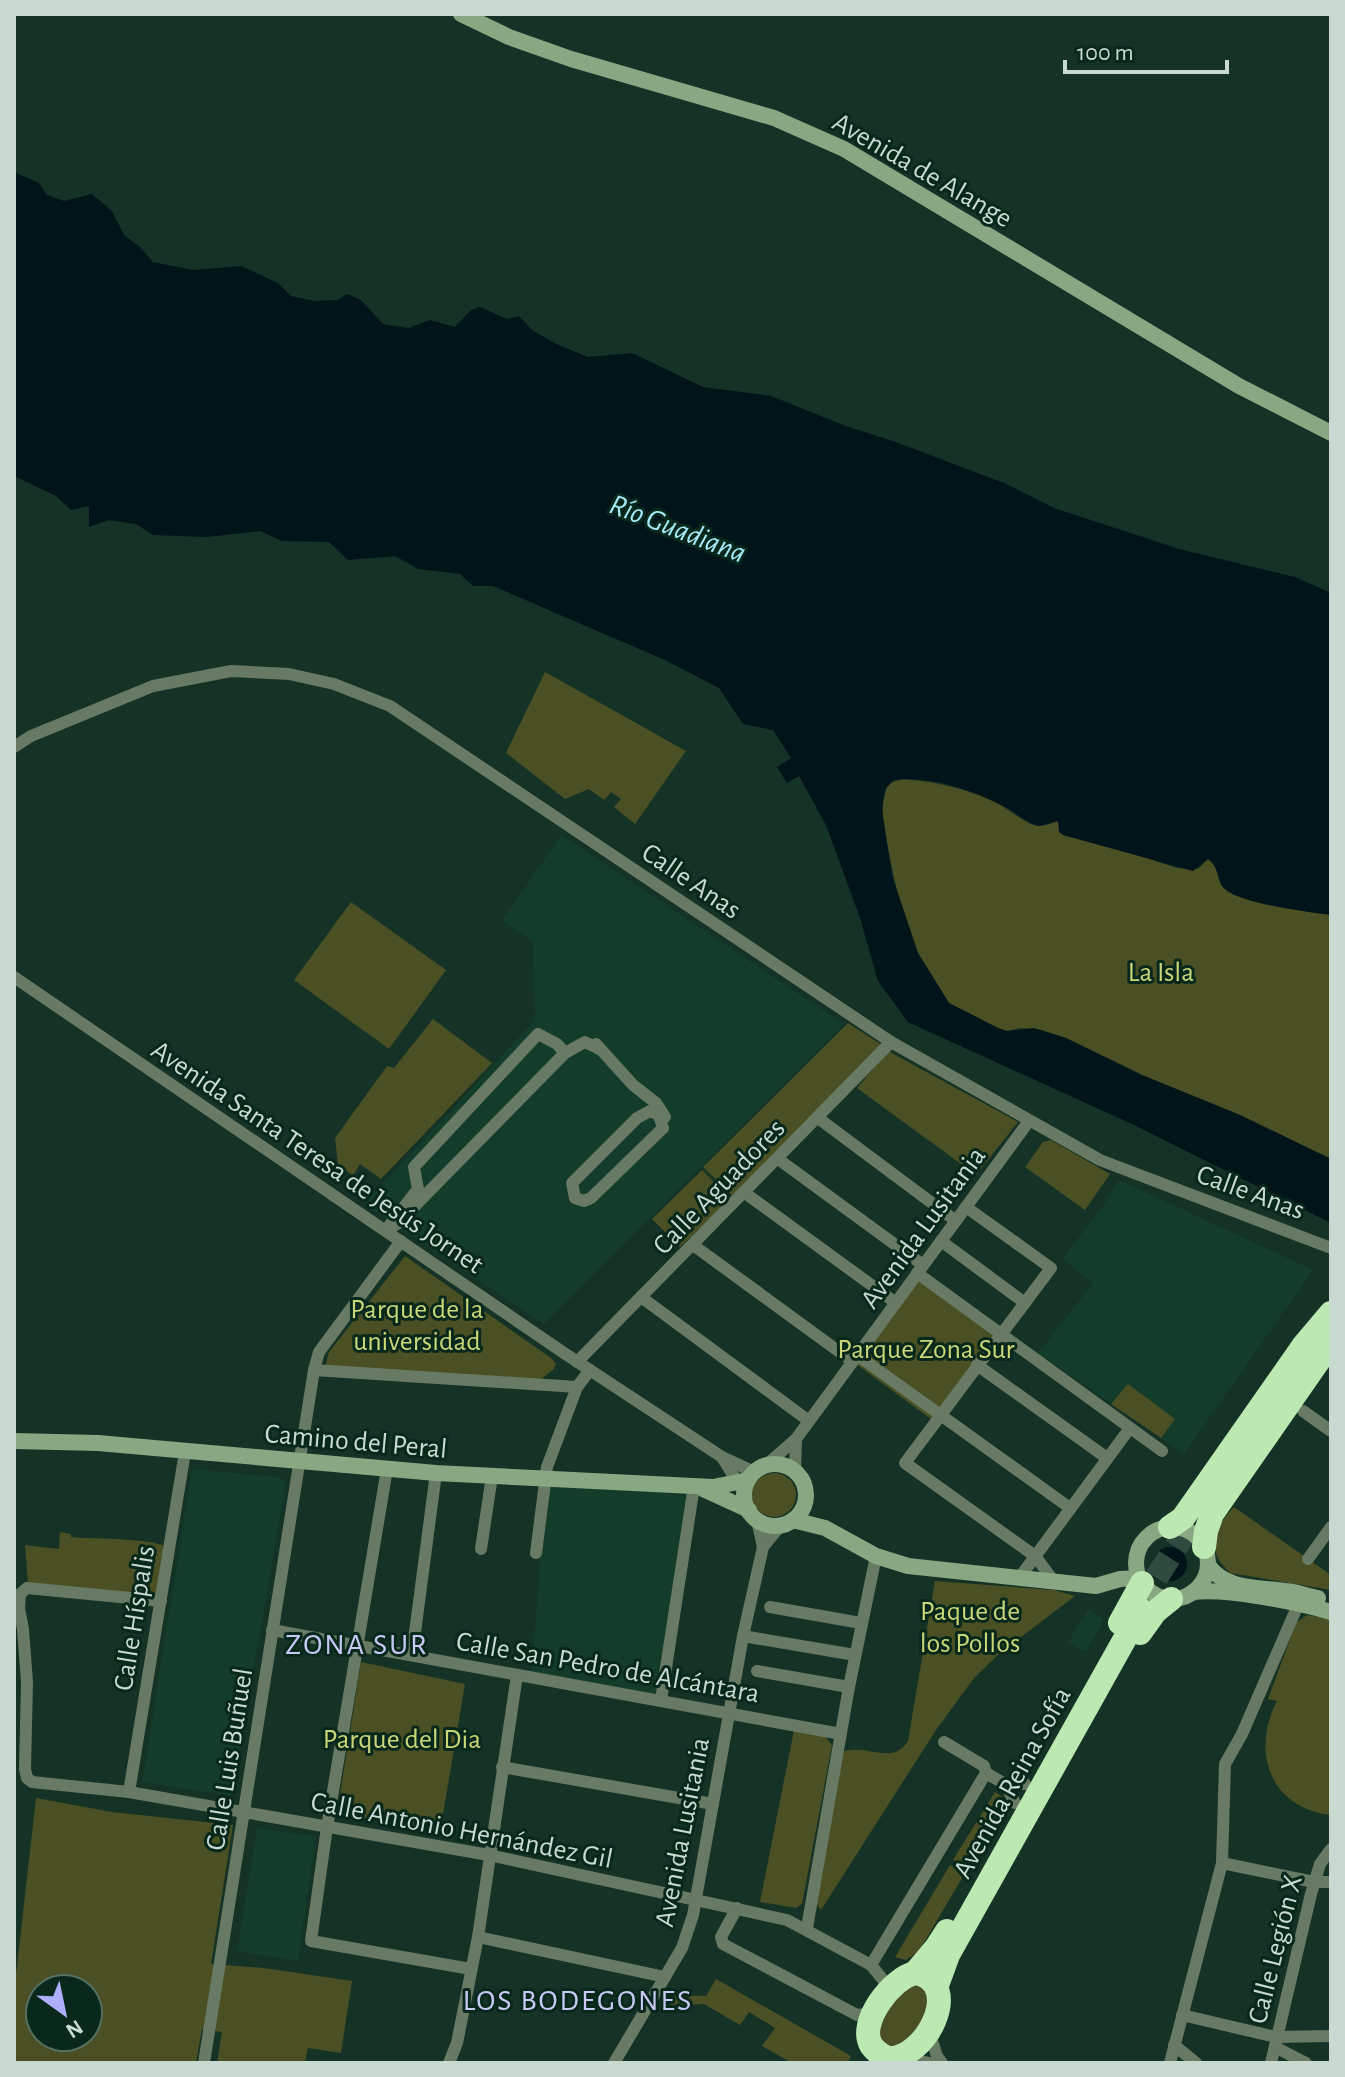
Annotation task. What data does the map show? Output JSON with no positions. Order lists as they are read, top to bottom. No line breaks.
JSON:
{"streets":{"highway":["Avenida Reina Sofía"],"street":["Avenida de Alange","Calle Anas","Avenida Santa Teresa de Jesús Jornet","Calle Aguadores","Avenida Lusitania","Camino del Peral","Calle Híspalis","Calle San Pedro de Alcántara","Calle Luis Buñuel","Calle Antonio Hernández Gil","Calle Legión X"]},"crossings":[["Calle Anas","Calle Aguadores"],["Calle Anas","Avenida Lusitania"],["Avenida Santa Teresa de Jesús Jornet","Calle Aguadores"],["Avenida Santa Teresa de Jesús Jornet","Avenida Lusitania"],["Avenida Santa Teresa de Jesús Jornet","Camino del Peral"],["Avenida Santa Teresa de Jesús Jornet","Calle Luis Buñuel"],["Avenida Lusitania","Camino del Peral"],["Avenida Lusitania","Calle San Pedro de Alcántara"],["Avenida Lusitania","Calle Antonio Hernández Gil"],["Camino del Peral","Calle Híspalis"],["Camino del Peral","Calle Luis Buñuel"],["Calle Híspalis","Calle Antonio Hernández Gil"],["Calle San Pedro de Alcántara","Calle Luis Buñuel"],["Calle Luis Buñuel","Calle Antonio Hernández Gil"],["Avenida Reina Sofía","Calle Antonio Hernández Gil"]],"districts":["ZONA SUR","LOS BODEGONES"],"water":["Río Guadiana"],"parks":["La Isla","Parque de la universidad","Parque Zona Sur","Paque de los Pollos","Parque del Dia"],"scale_bar":"100 m","north":"bottom right"}
